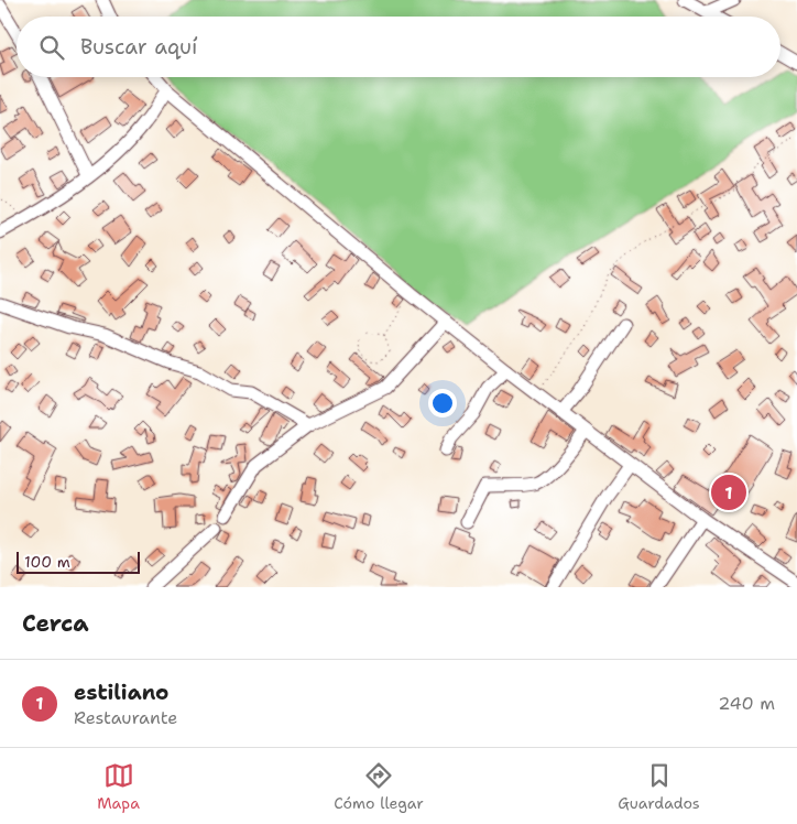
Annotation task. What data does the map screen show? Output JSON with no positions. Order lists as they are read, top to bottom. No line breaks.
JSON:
{"scale_bar":"100 m","page":{"search":"Buscar aquí","pins":"1","scale":"100 m","heading":"Cerca","list":[{"mark":"1","name":"estiliano","note":"Restaurante","value":"240 m"}],"nav":["Mapa","Cómo llegar","Guardados"]}}
